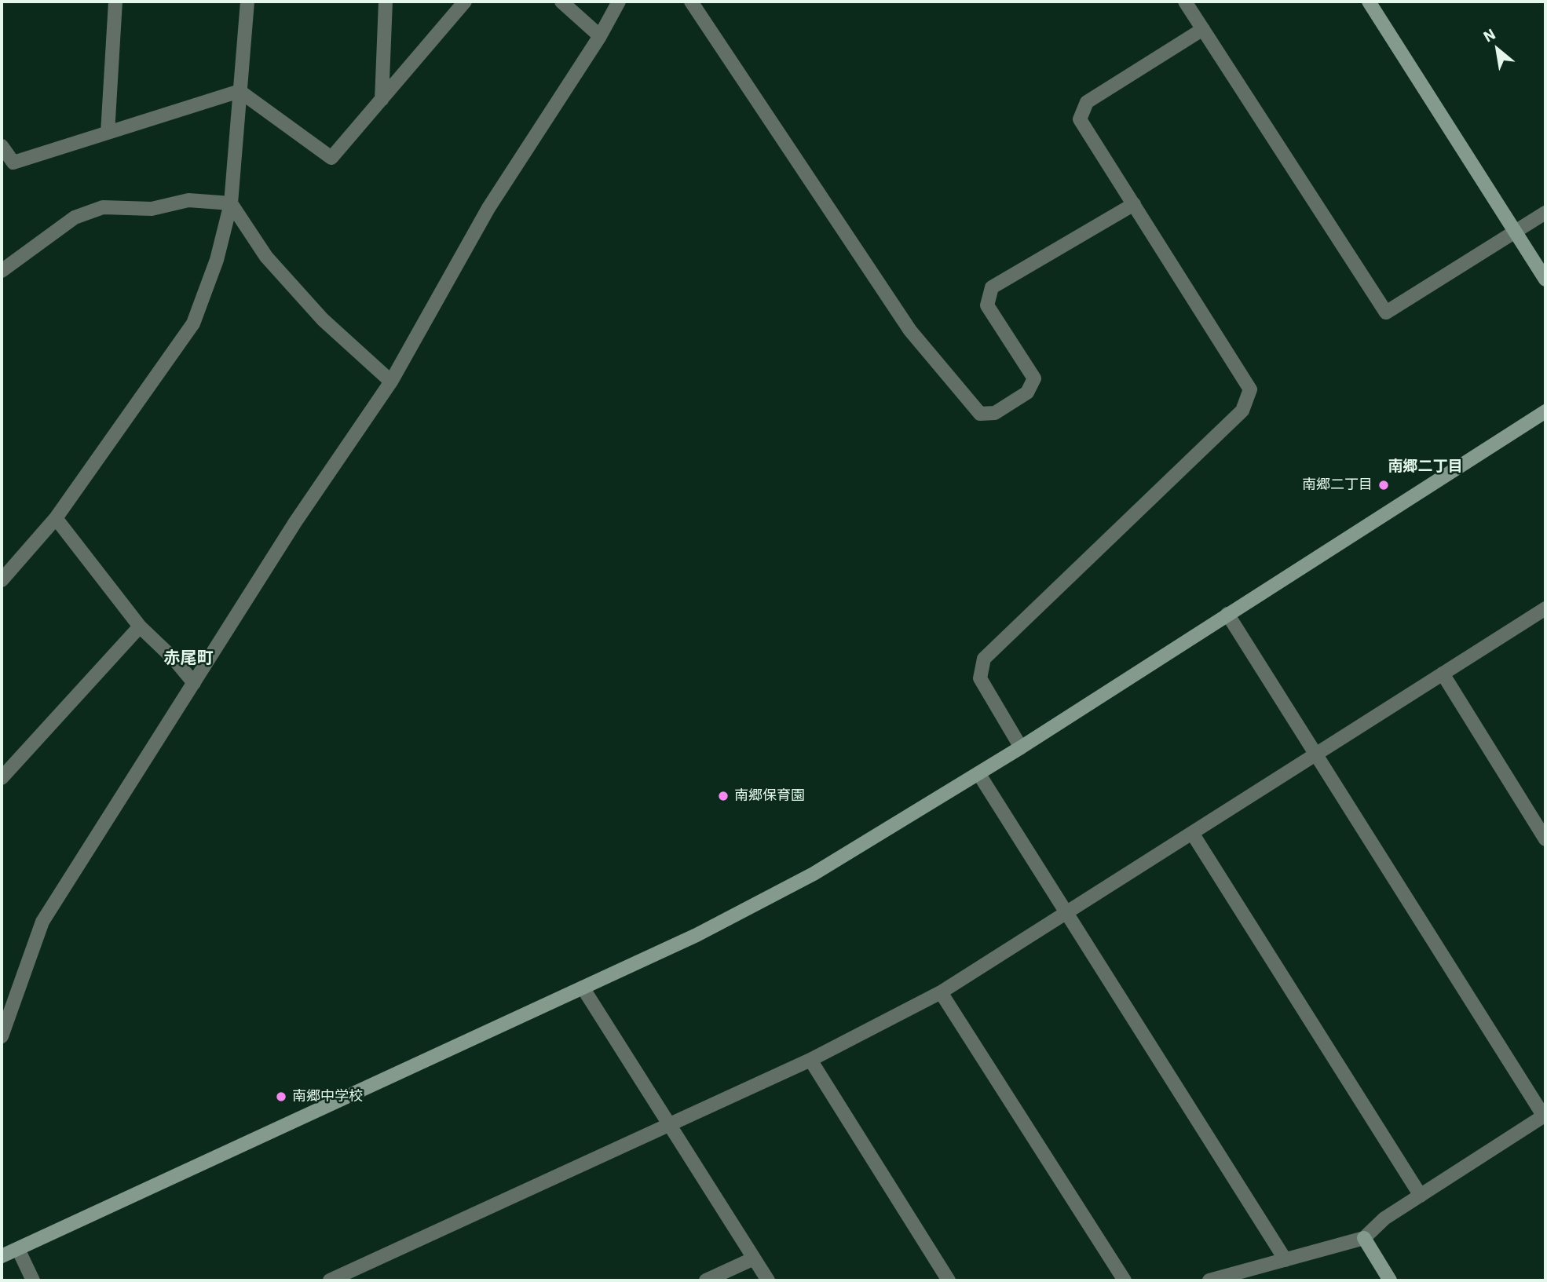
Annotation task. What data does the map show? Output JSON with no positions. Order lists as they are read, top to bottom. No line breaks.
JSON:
{"districts":["南郷二丁目","赤尾町"],"places":["南郷二丁目","南郷保育園","南郷中学校"],"north":"top left"}
